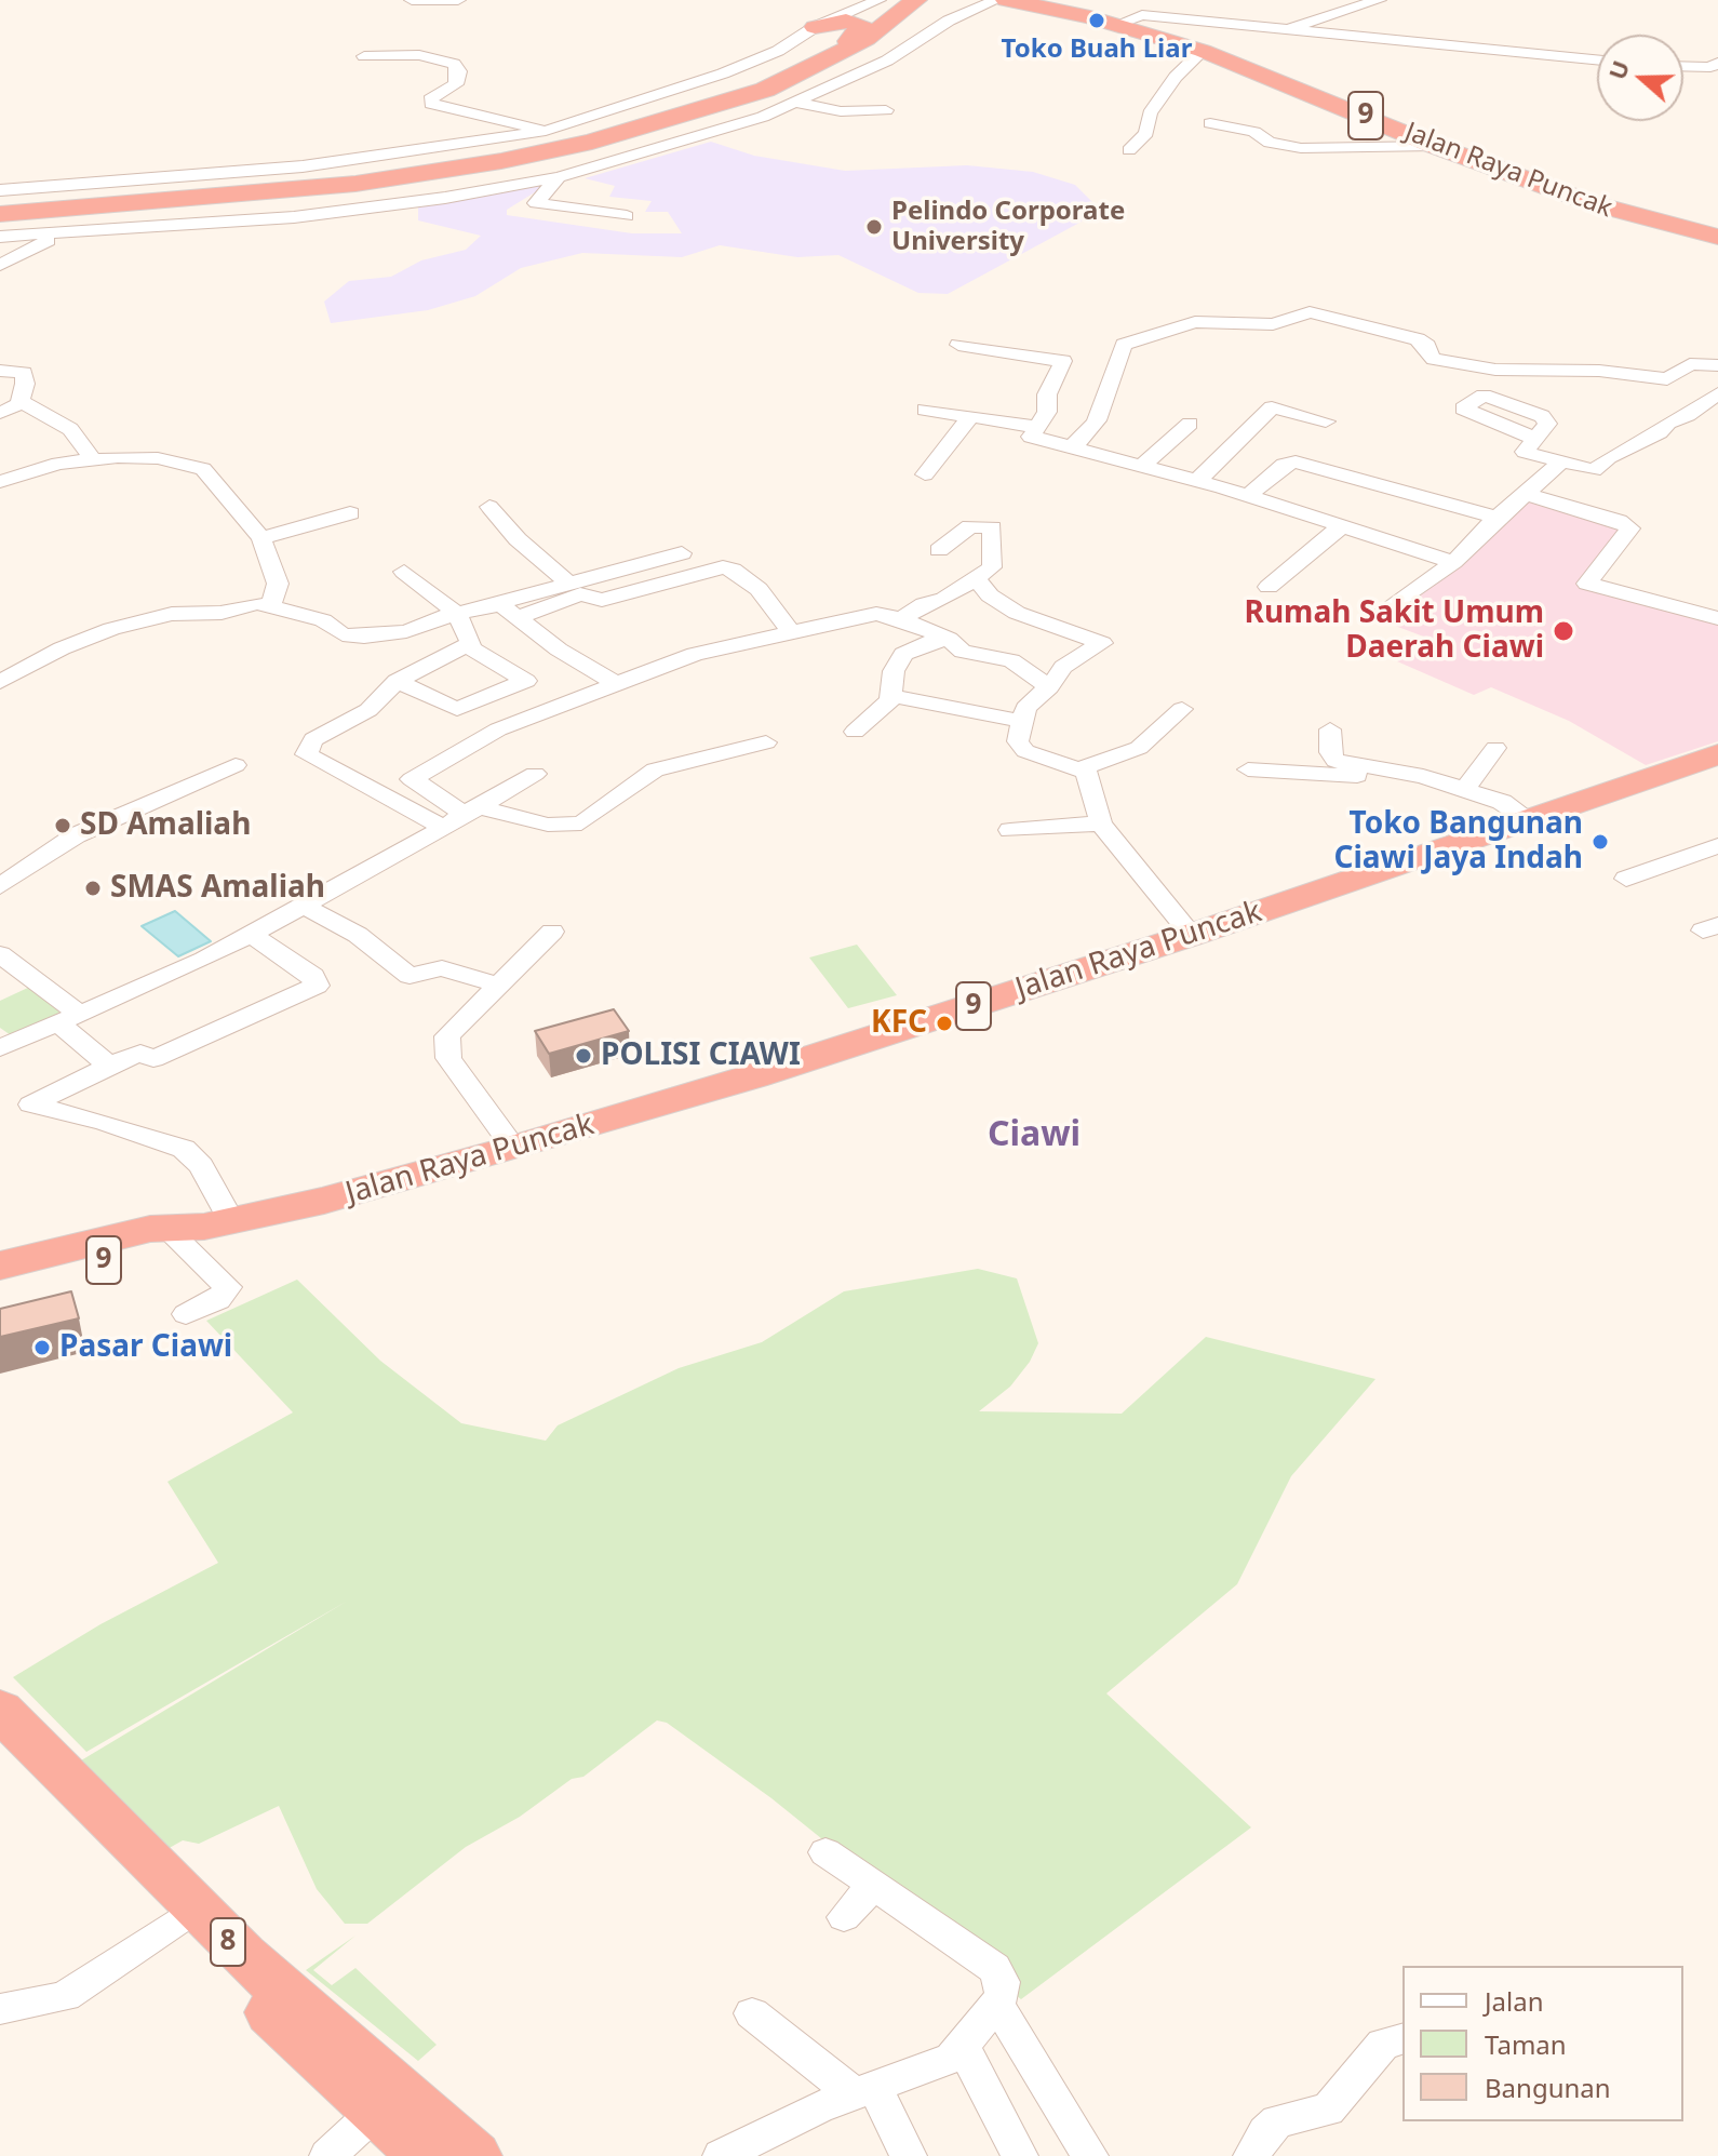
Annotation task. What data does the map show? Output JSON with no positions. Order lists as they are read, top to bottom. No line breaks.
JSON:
{"streets":{"highway":["9","Jalan Raya Puncak","8"]},"crossings":[["9","Jalan Raya Puncak"]],"districts":["Ciawi"],"places":["Toko Buah Liar","Pelindo Corporate University","Rumah Sakit Umum Daerah Ciawi","SD Amaliah","Toko Bangunan Ciawi Jaya Indah","SMAS Amaliah","KFC","POLISI CIAWI","Pasar Ciawi"],"legend":["Jalan","Taman","Bangunan"],"north":"left"}
